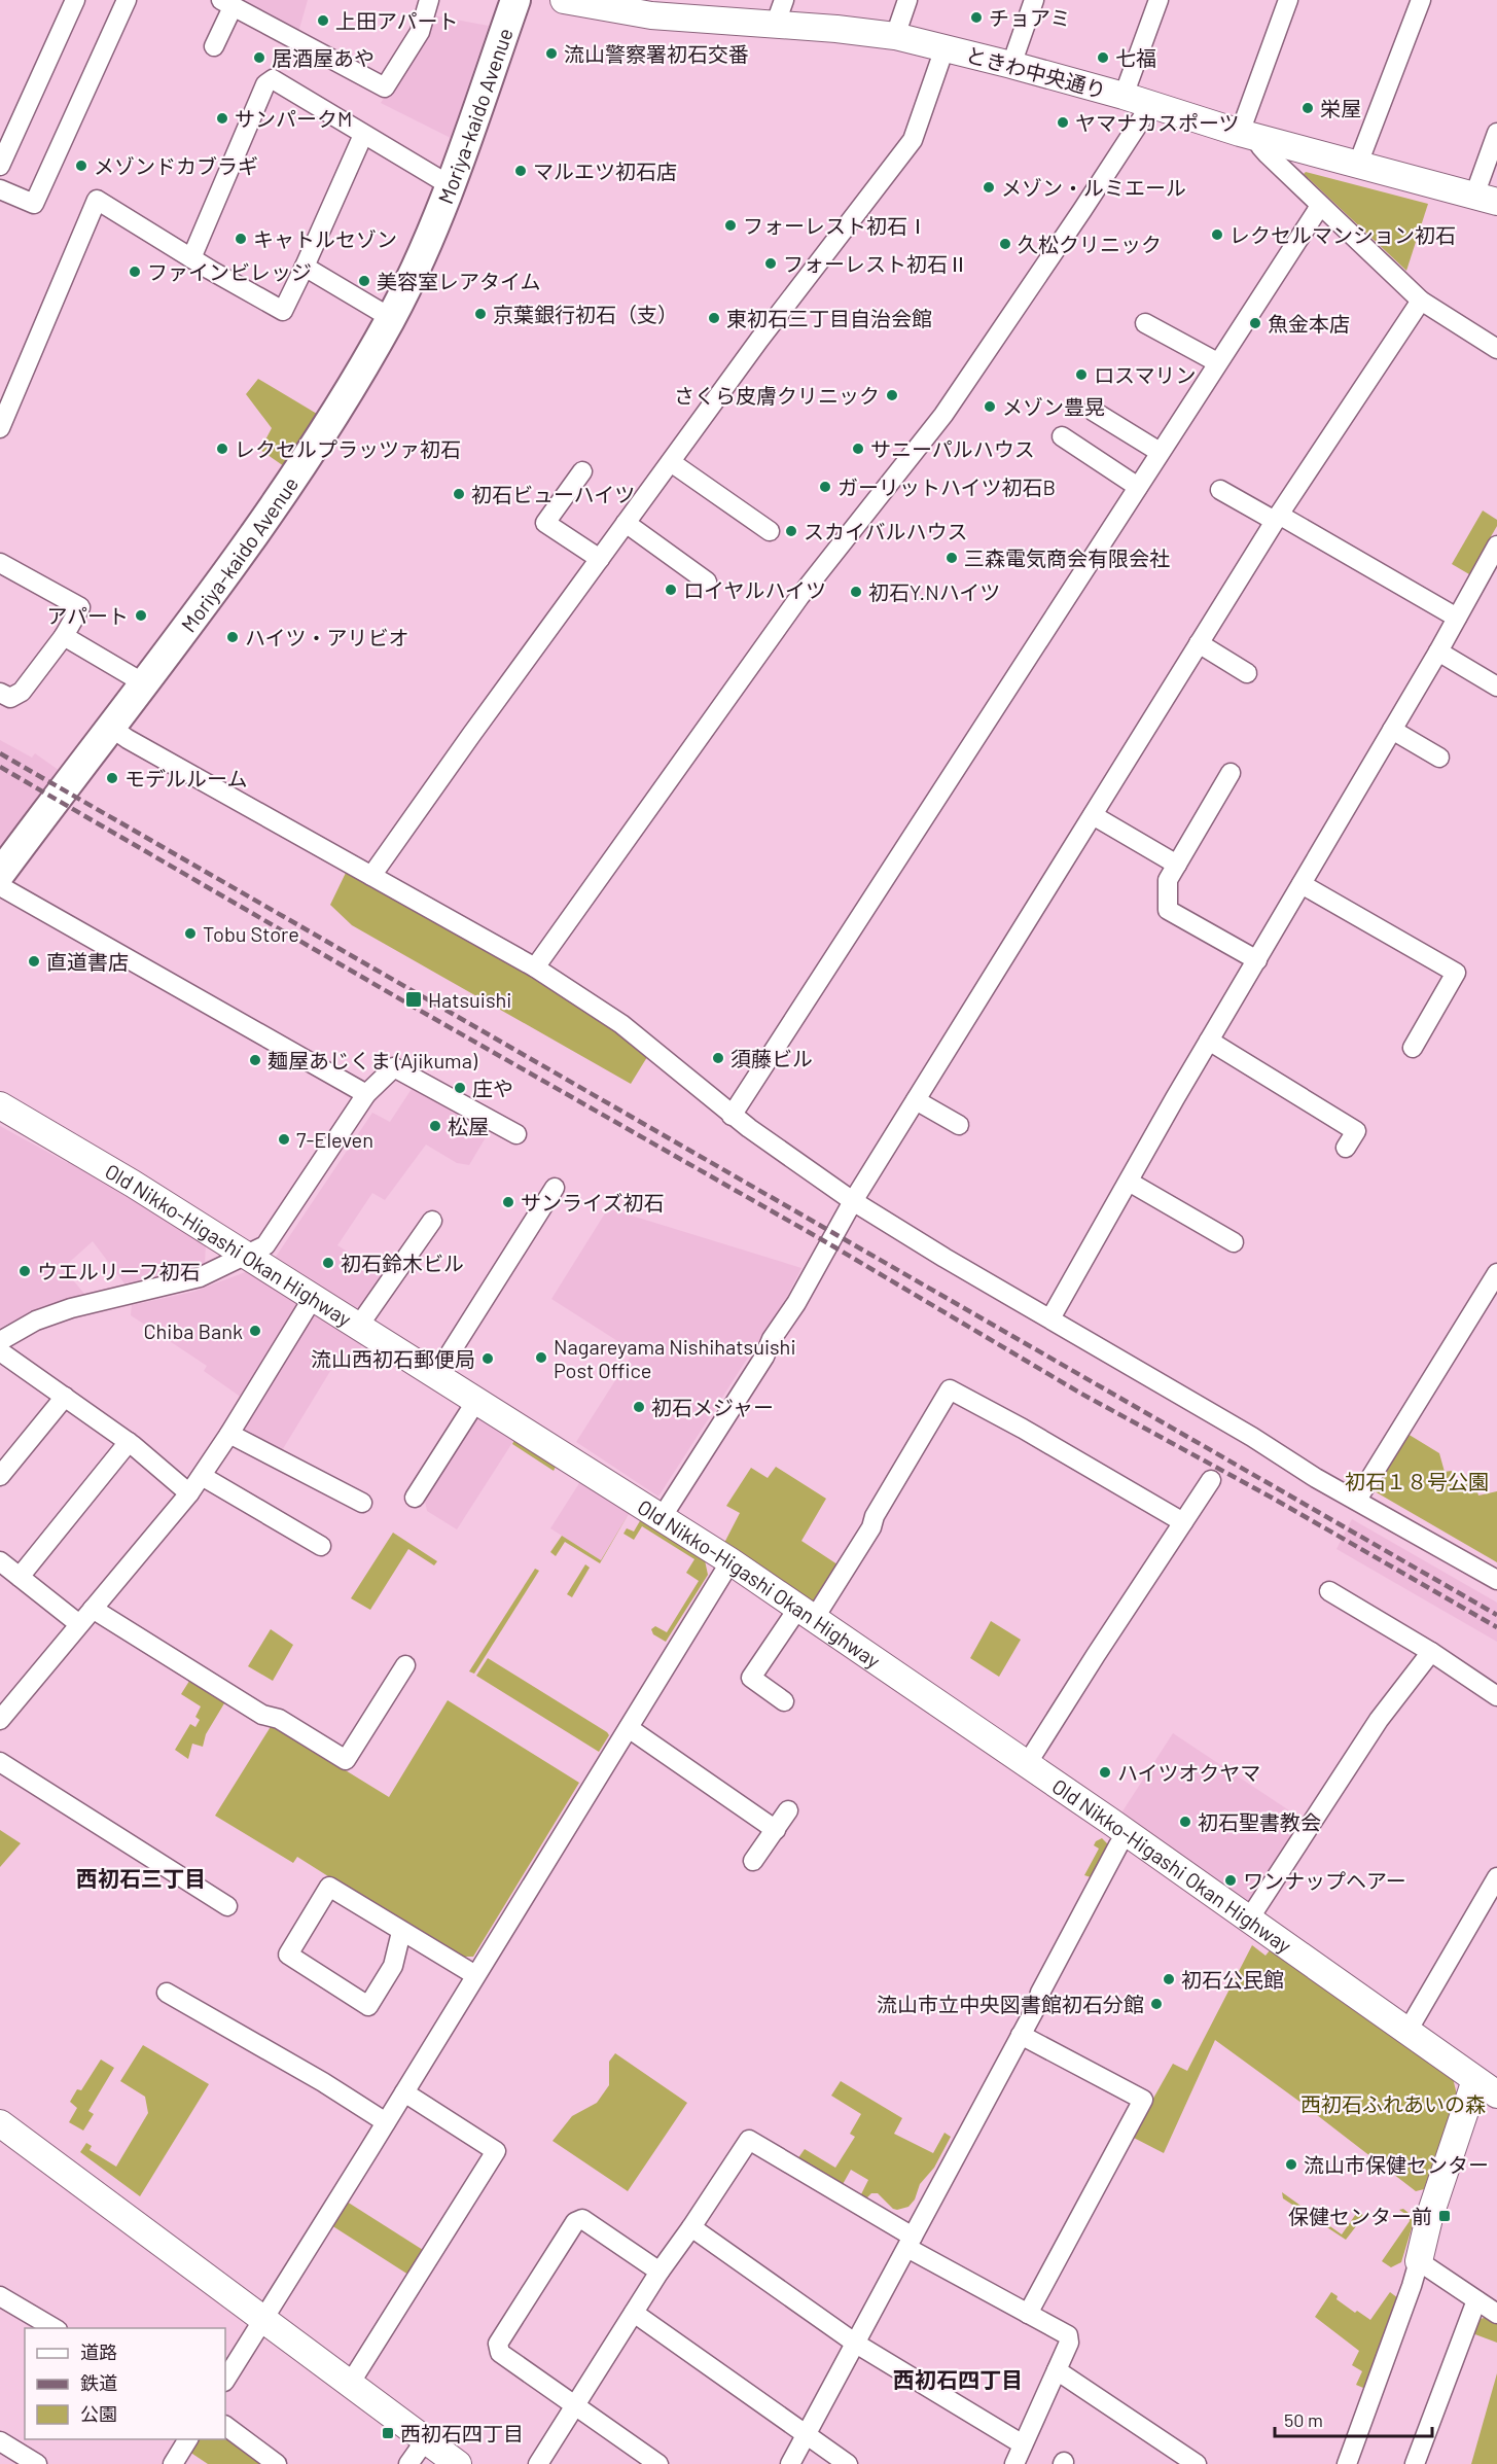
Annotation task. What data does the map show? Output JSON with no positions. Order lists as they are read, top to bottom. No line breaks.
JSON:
{"streets":{"main road":["Moriya-kaido Avenue"],"street":["ときわ中央通り","Old Nikko-Higashi Okan Highway"]},"districts":["西初石三丁目","西初石四丁目"],"parks":["初石１８号公園","西初石ふれあいの森"],"places":{"other":["チョアミ","上田アパート","流山警察署初石交番","居酒屋あや","七福","栄屋","サンパークM","ヤマナカスポーツ","メゾンドカブラギ","マルエツ初石店","メゾン・ルミエール","フォーレスト初石Ⅰ","レクセルマンション初石","キャトルセゾン","久松クリニック","フォーレスト初石Ⅱ","ファインビレッジ","美容室レアタイム","京葉銀行初石（支）","東初石三丁目自治会館","魚金本店","ロスマリン","さくら皮膚クリニック","メゾン豊晃","レクセルプラッツァ初石","サニーパルハウス","ガーリットハイツ初石B","初石ビューハイツ","スカイバルハウス","三森電気商会有限会社","ロイヤルハイツ","初石Y.Nハイツ","アパート","ハイツ・アリビオ","モデルルーム","Tobu Store","直道書店","須藤ビル","麺屋あじくま (Ajikuma)","庄や","松屋","7-Eleven","サンライズ初石","初石鈴木ビル","ウエルリーフ初石","Chiba Bank","Nagareyama Nishihatsuishi Post Office","流山西初石郵便局","初石メジャー","ハイツオクヤマ","初石聖書教会","ワンナップヘアー","初石公民館","流山市立中央図書館初石分館","流山市保健センター"],"transit":["Hatsuishi","保健センター前","西初石四丁目"]},"legend":["道路","鉄道","公園"],"scale_bar":"50 m"}
